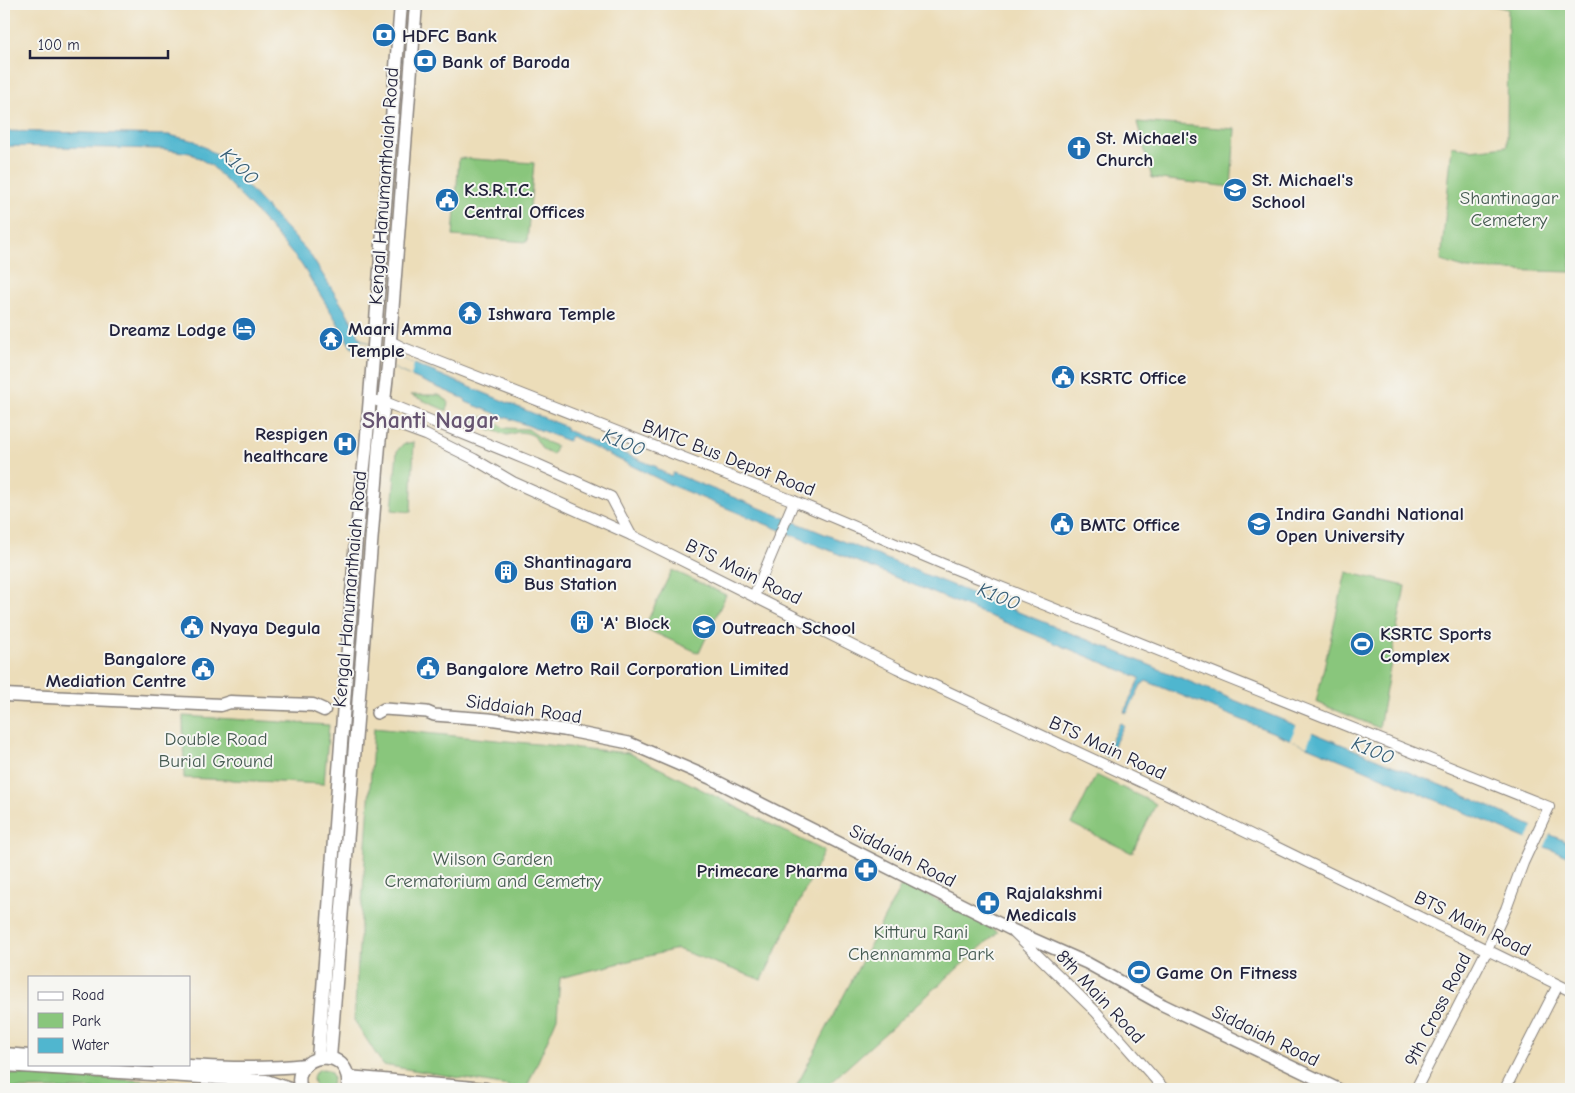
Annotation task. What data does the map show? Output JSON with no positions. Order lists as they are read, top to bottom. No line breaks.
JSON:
{"streets":{"main road":["Kengal Hanumanthaiah Road","Siddaiah Road"],"street":["BMTC Bus Depot Road","BTS Main Road","8th Main Road","9th Cross Road"]},"crossings":[["Kengal Hanumanthaiah Road","BMTC Bus Depot Road"],["Kengal Hanumanthaiah Road","BTS Main Road"],["Kengal Hanumanthaiah Road","Siddaiah Road"],["BMTC Bus Depot Road","9th Cross Road"],["BTS Main Road","9th Cross Road"],["Siddaiah Road","8th Main Road"]],"districts":["Shanti Nagar"],"water":["K100"],"parks":["Shantinagar Cemetery","Double Road Burial Ground","Wilson Garden Crematorium and Cemetry","Kitturu Rani Chennamma Park"],"places":{"bank":["HDFC Bank","Bank of Baroda"],"church":["St. Michael's Church"],"school or university":["St. Michael's School","Indira Gandhi National Open University","Outreach School"],"public building":["K.S.R.T.C. Central Offices","KSRTC Office","BMTC Office","Nyaya Degula","Bangalore Metro Rail Corporation Limited","Bangalore Mediation Centre"],"temple":["Ishwara Temple","Maari Amma Temple"],"hotel":["Dreamz Lodge"],"hospital":["Respigen healthcare"],"building":["Shantinagara Bus Station","'A' Block"],"sports":["KSRTC Sports Complex","Game On Fitness"],"pharmacy":["Primecare Pharma","Rajalakshmi Medicals"]},"legend":["Road","Park","Water"],"scale_bar":"100 m"}
